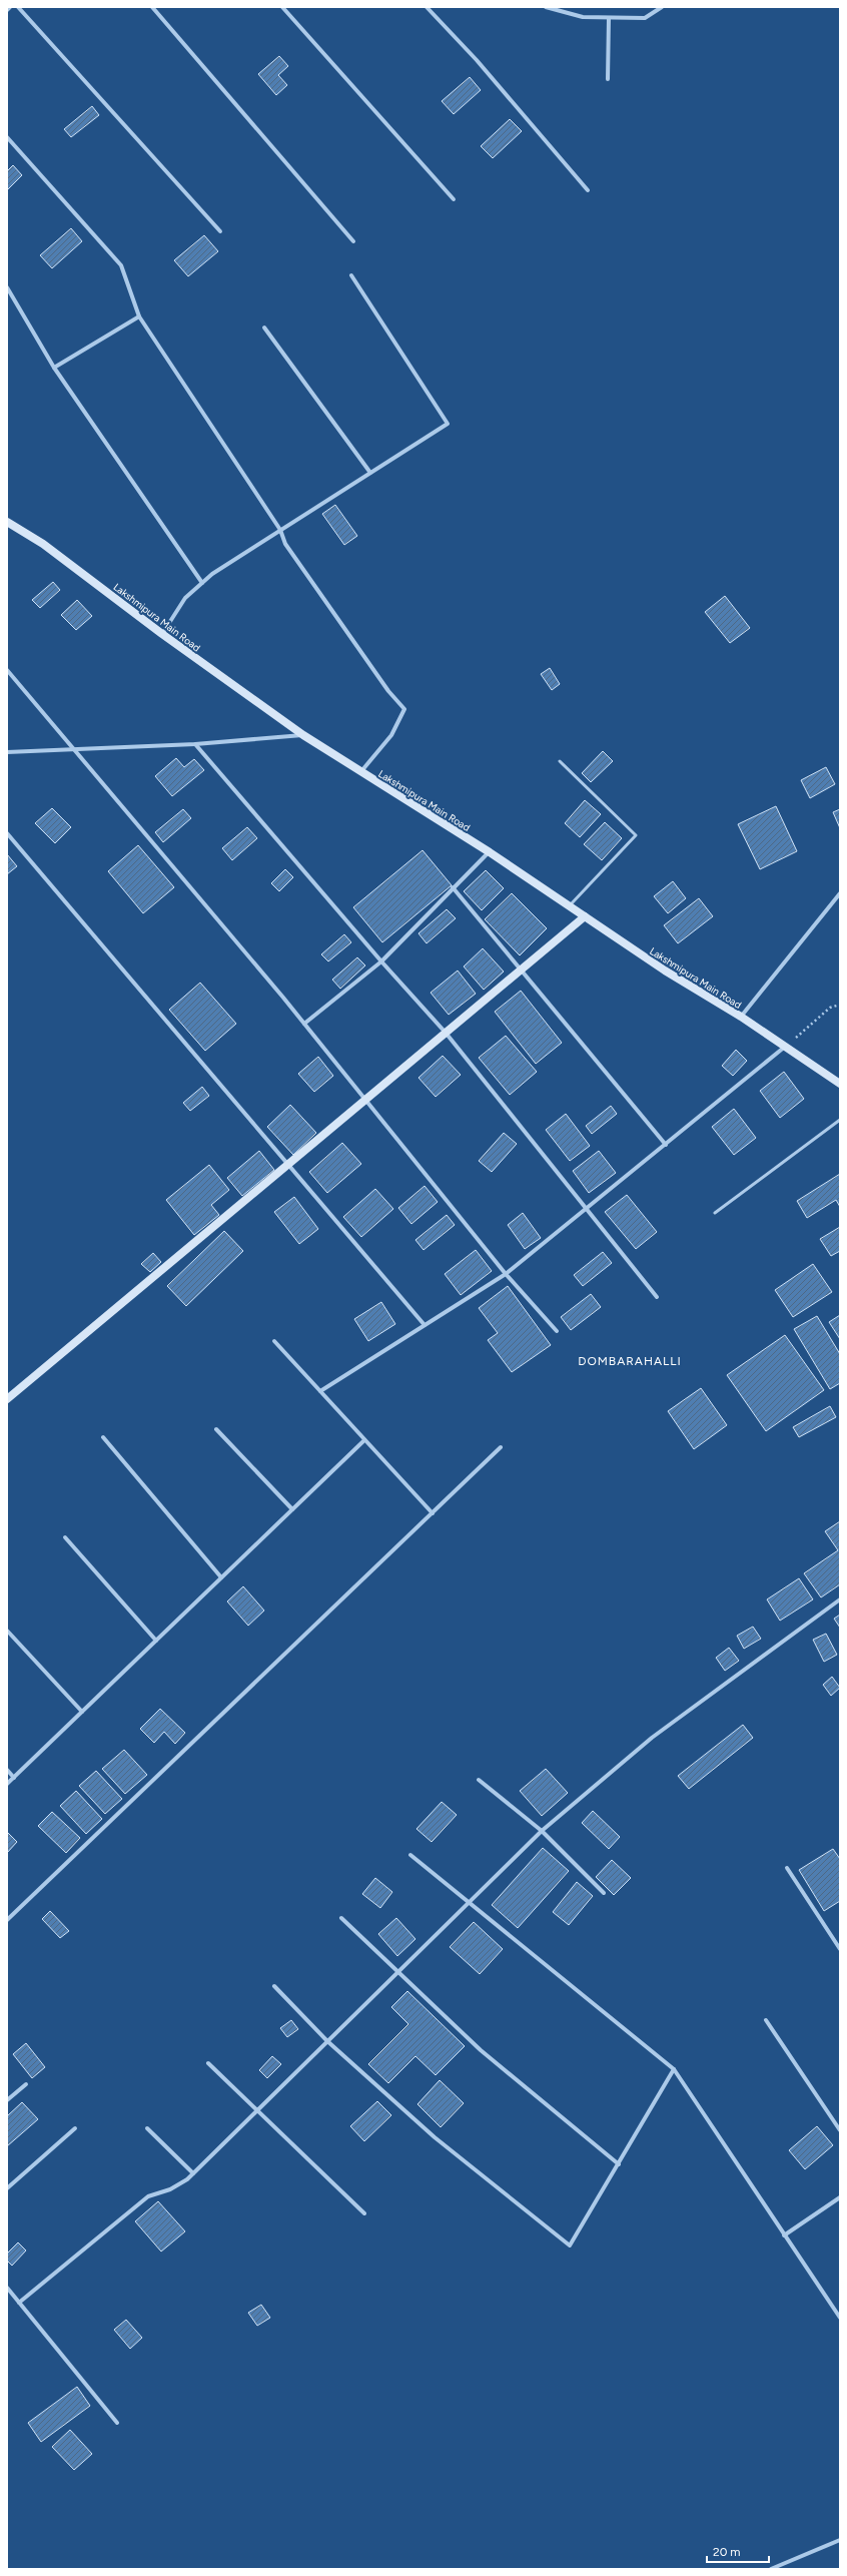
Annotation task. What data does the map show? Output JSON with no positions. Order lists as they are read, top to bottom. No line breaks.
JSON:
{"streets":{"main road":["Lakshmipura Main Road"]},"districts":["DOMBARAHALLI"],"scale_bar":"20 m"}
